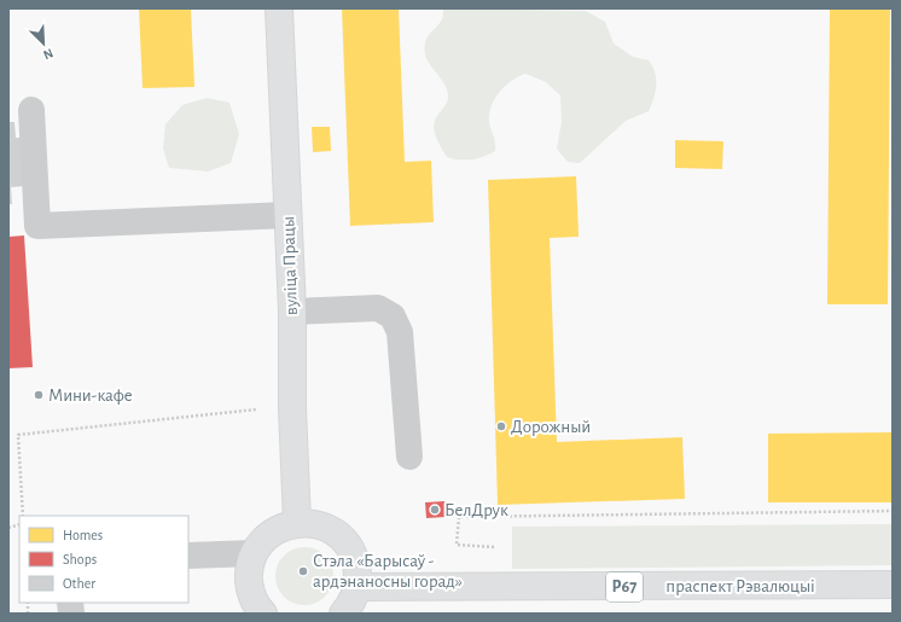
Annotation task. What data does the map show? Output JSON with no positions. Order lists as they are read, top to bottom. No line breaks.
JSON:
{"streets":{"main road":["вуліца Працы","праспект Рэвалюцыі","Р67"]},"places":["Мини-кафе","Дорожный","БелДрук","Стэла «Барысаў - ардэнаносны горад»"],"legend":["Homes","Shops","Other"],"north":"bottom right"}
